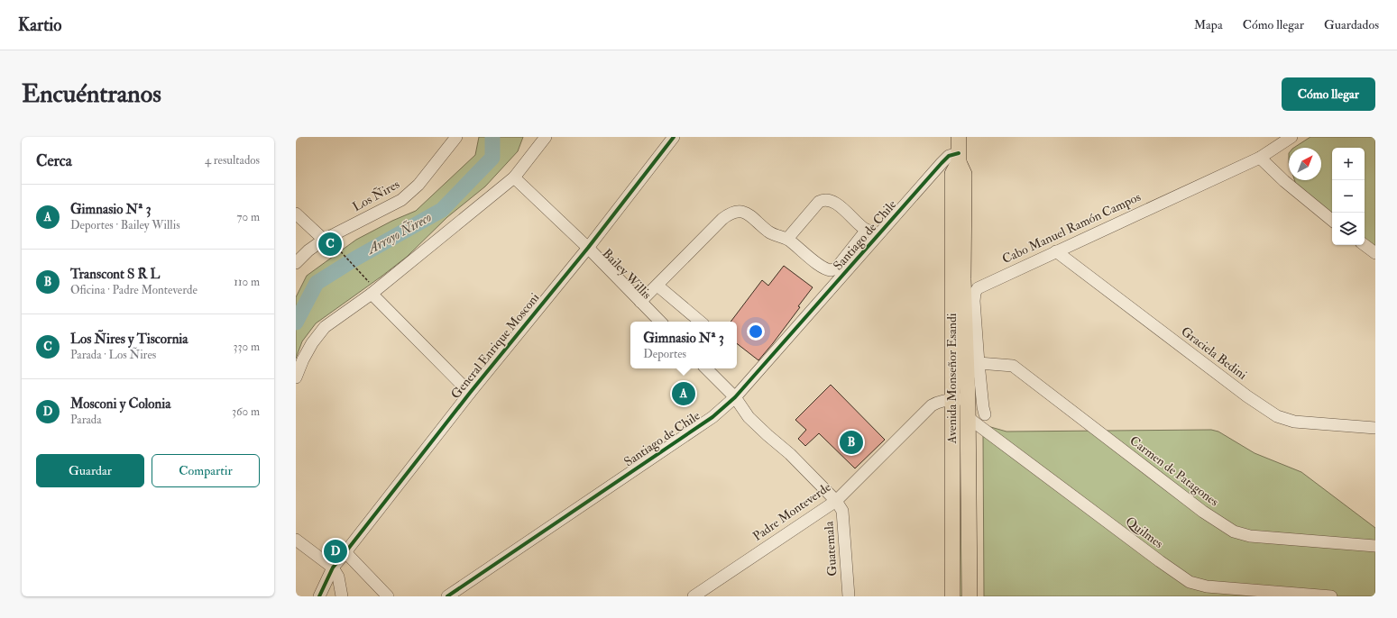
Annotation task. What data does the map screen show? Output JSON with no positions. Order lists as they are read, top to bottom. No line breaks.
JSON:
{"streets":{"main road":["Avenida Monseñor Esandi"],"street":["Los Ñires","Cabo Manuel Ramón Campos","Santiago de Chile","Bailey Willis","General Enrique Mosconi","Graciela Bedini","Carmen de Patagones","Padre Monteverde","Quilmes","Guatemala"]},"crossings":[["Cabo Manuel Ramón Campos","Graciela Bedini"],["Cabo Manuel Ramón Campos","Avenida Monseñor Esandi"],["Cabo Manuel Ramón Campos","Carmen de Patagones"],["Santiago de Chile","Avenida Monseñor Esandi"],["Bailey Willis","General Enrique Mosconi"],["Avenida Monseñor Esandi","Carmen de Patagones"],["Avenida Monseñor Esandi","Padre Monteverde"],["Avenida Monseñor Esandi","Quilmes"],["Padre Monteverde","Guatemala"]],"water":["Arroyo Ñireco"],"north":"top right","page":{"header":"Kartio","nav":["Mapa","Cómo llegar","Guardados"],"buttons":["Cómo llegar",["Guardar","Compartir"]],"title":"Encuéntranos","heading":["Cerca","4 resultados"],"map_buttons":["+","−"],"list":[{"mark":"A","name":"Gimnasio Nª 3","note":"Deportes · Bailey Willis","value":"70 m"},{"mark":"B","name":"Transcont S R L","note":"Oficina · Padre Monteverde","value":"110 m"},{"mark":"C","name":"Los Ñires y Tiscornia","note":"Parada · Los Ñires","value":"330 m"},{"mark":"D","name":"Mosconi y Colonia","note":"Parada","value":"360 m"}],"pins":["C","A","B","D"],"popup":["Gimnasio Nª 3","Deportes"]}}
